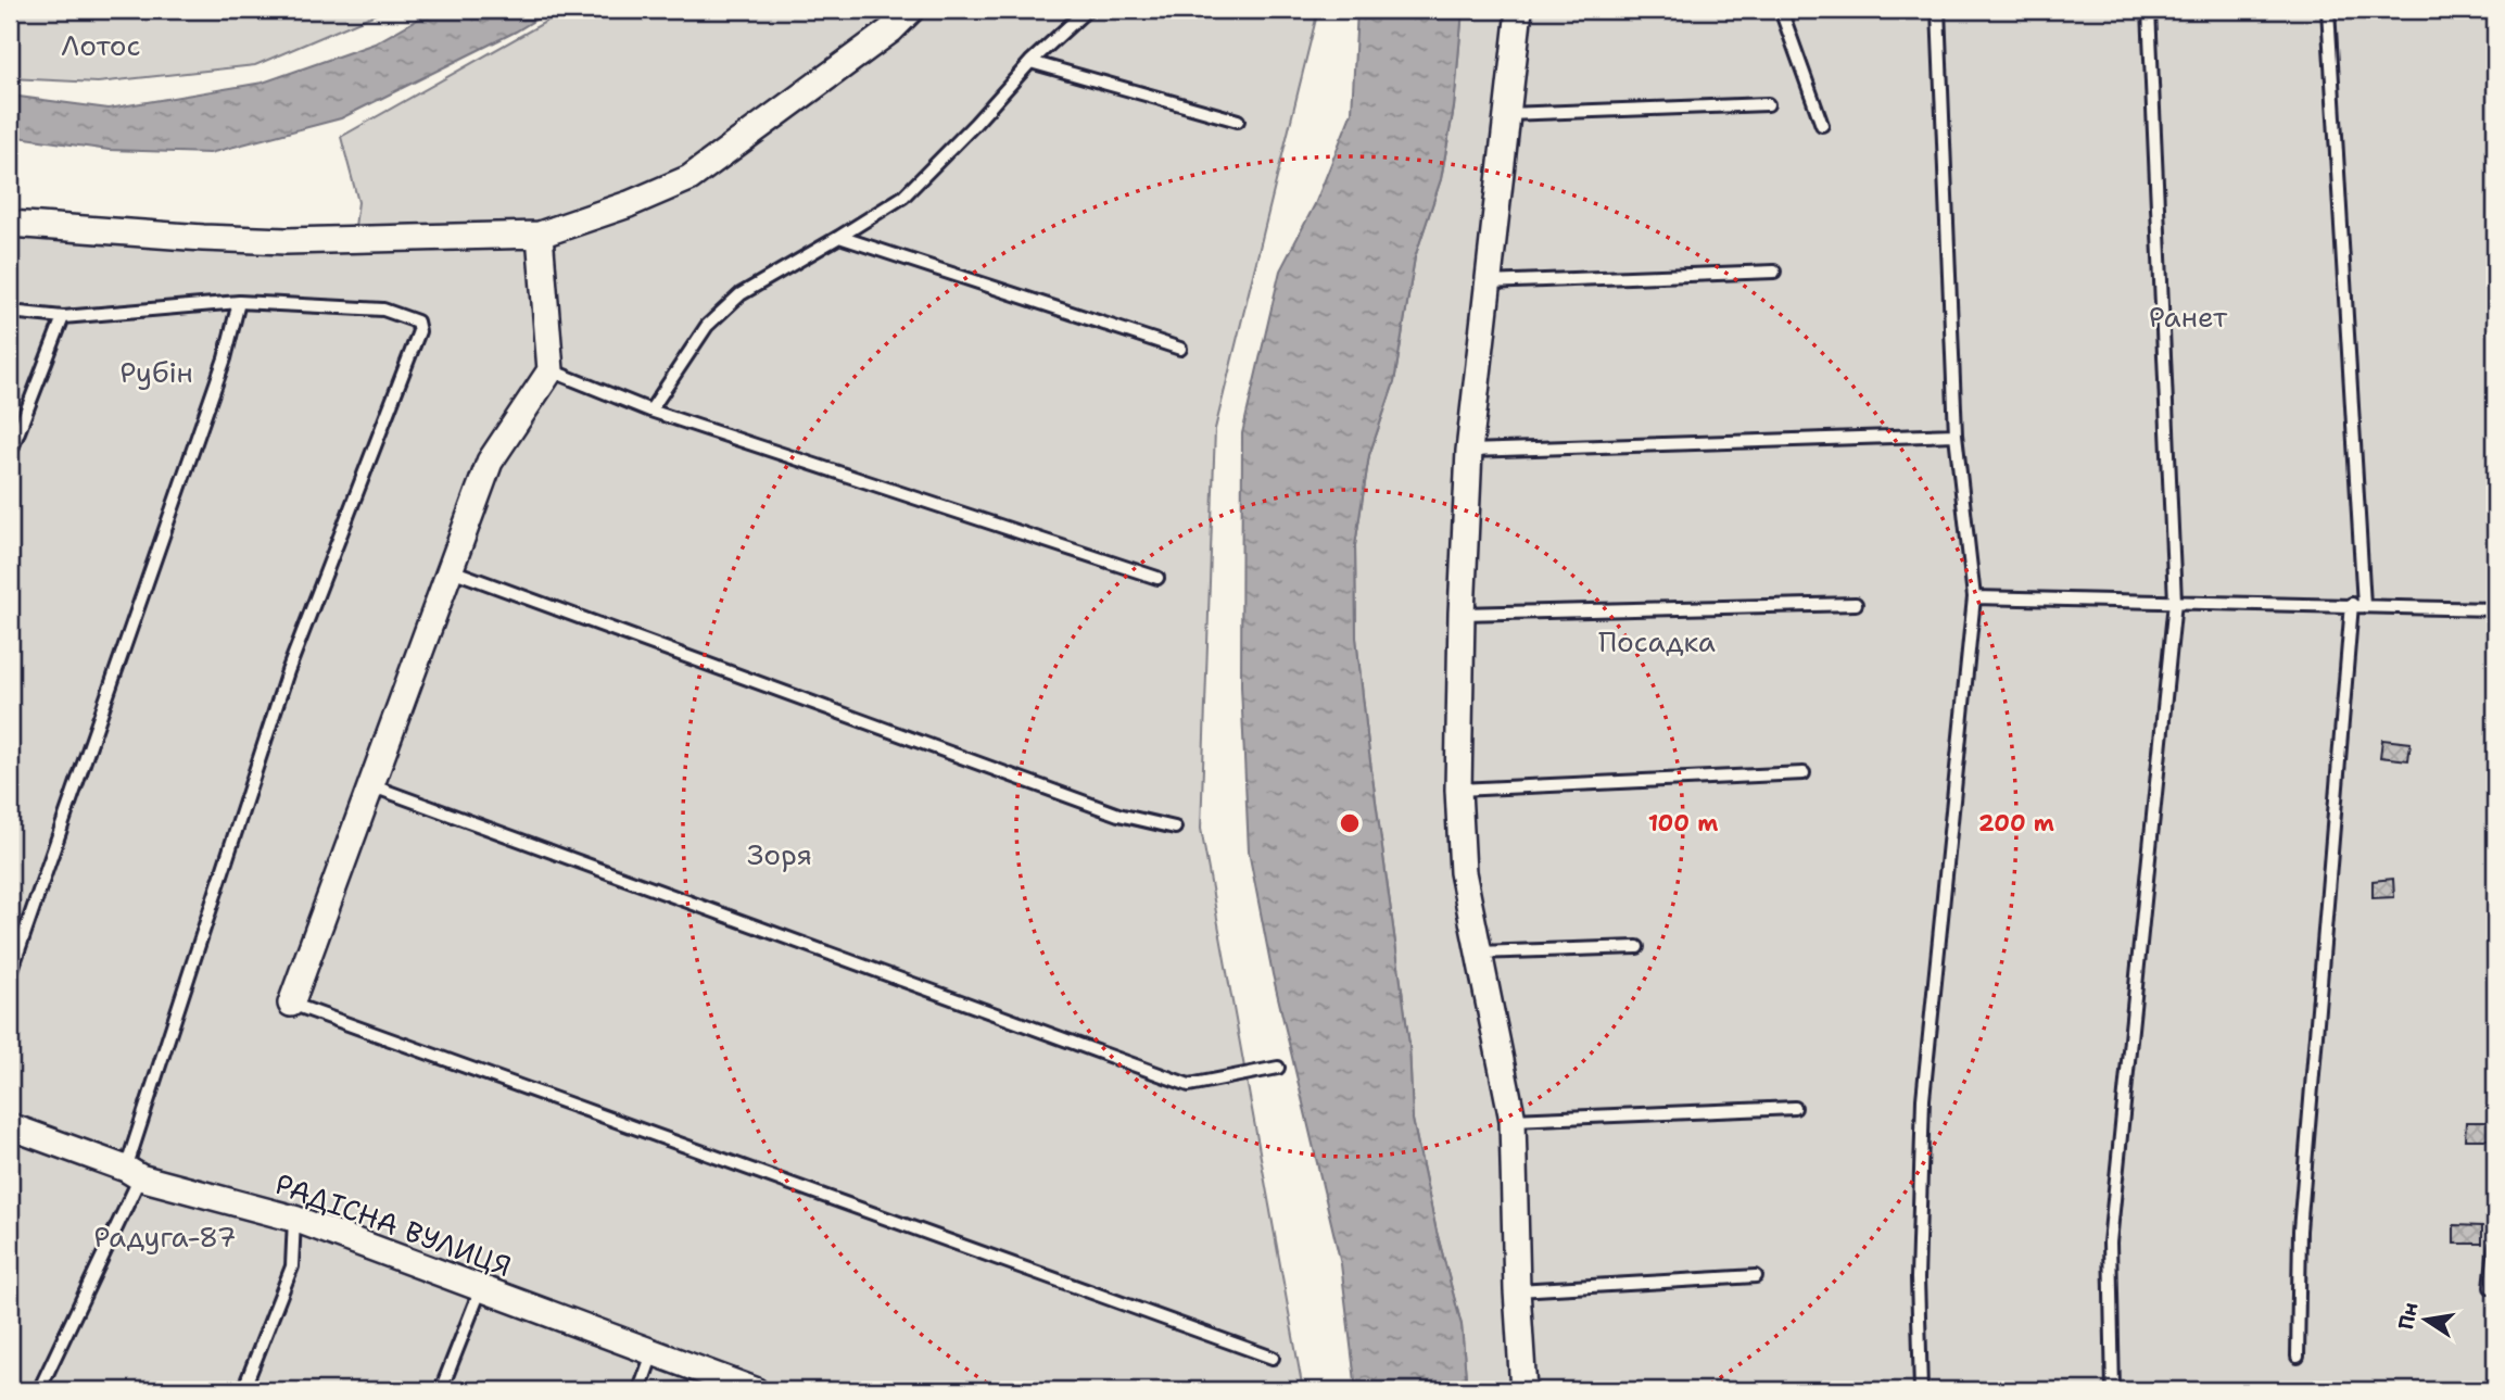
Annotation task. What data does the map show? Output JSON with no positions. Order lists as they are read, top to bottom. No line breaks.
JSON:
{"streets":{"street":["РАДІСНА ВУЛИЦЯ"]},"parks":["Лотос","Ранет","Рубін","Посадка","Зоря","Радуга-87"],"north":"left","rings":["100 m","200 m"]}
